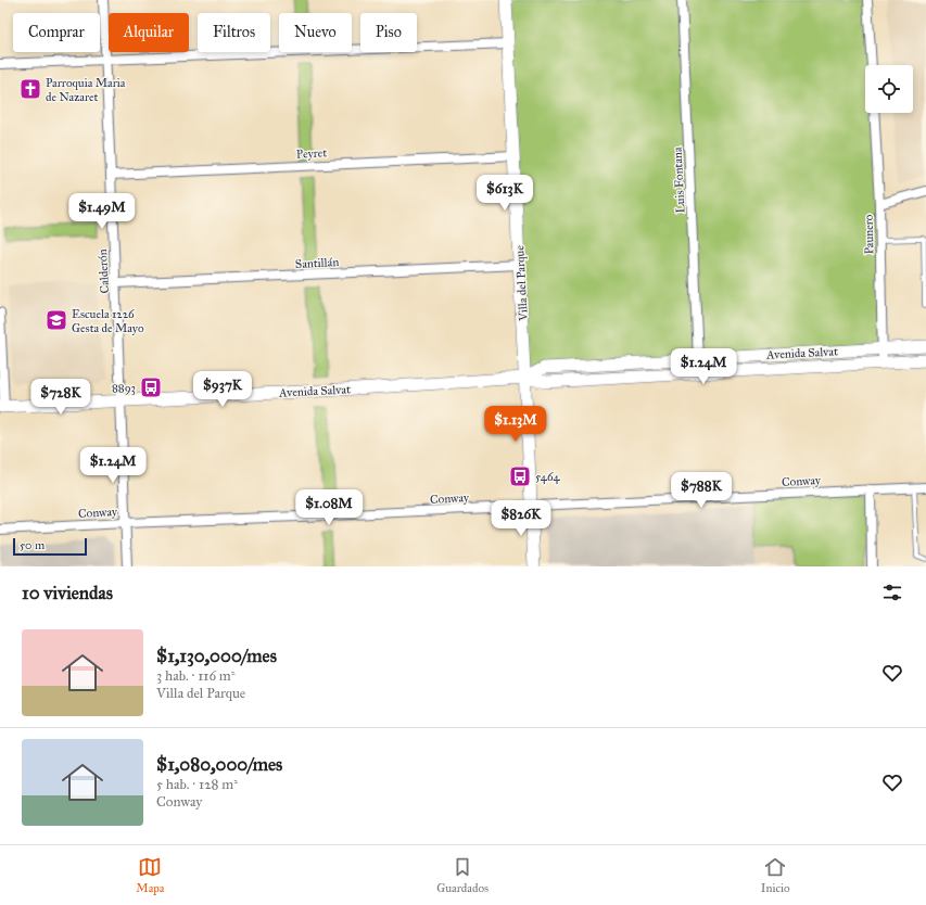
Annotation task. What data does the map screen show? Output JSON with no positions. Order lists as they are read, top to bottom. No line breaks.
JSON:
{"streets":{"street":["Peyret","Luis Fontana","Paunero","Santillán","Calderón","Villa del Parque","Avenida Salvat","Conway"]},"crossings":[["Peyret","Calderón"],["Peyret","Villa del Parque"],["Luis Fontana","Avenida Salvat"],["Paunero","Avenida Salvat"],["Santillán","Calderón"],["Santillán","Villa del Parque"],["Calderón","Avenida Salvat"],["Calderón","Conway"],["Villa del Parque","Avenida Salvat"],["Villa del Parque","Conway"]],"places":{"church":["Parroquia Maria de Nazaret"],"school or university":["Escuela 1226 Gesta de Mayo"],"bus stop":["8893","5464"]},"scale_bar":"50 m","page":{"chip":["Comprar","Alquilar","Filtros","Nuevo","Piso"],"price":["$613K","$1.49M","$1.24M","$937K","$728K","$1.13M","$1.24M","$788K","$1.08M","$826K"],"scale":"50 m","heading":"10 viviendas","list":[{"name":"$1,130,000/mes","note":"3 hab. · 116 m² · Villa del Parque"},{"name":"$1,080,000/mes","note":"5 hab. · 128 m² · Conway"}],"tabs":["Mapa","Guardados","Inicio"]}}
